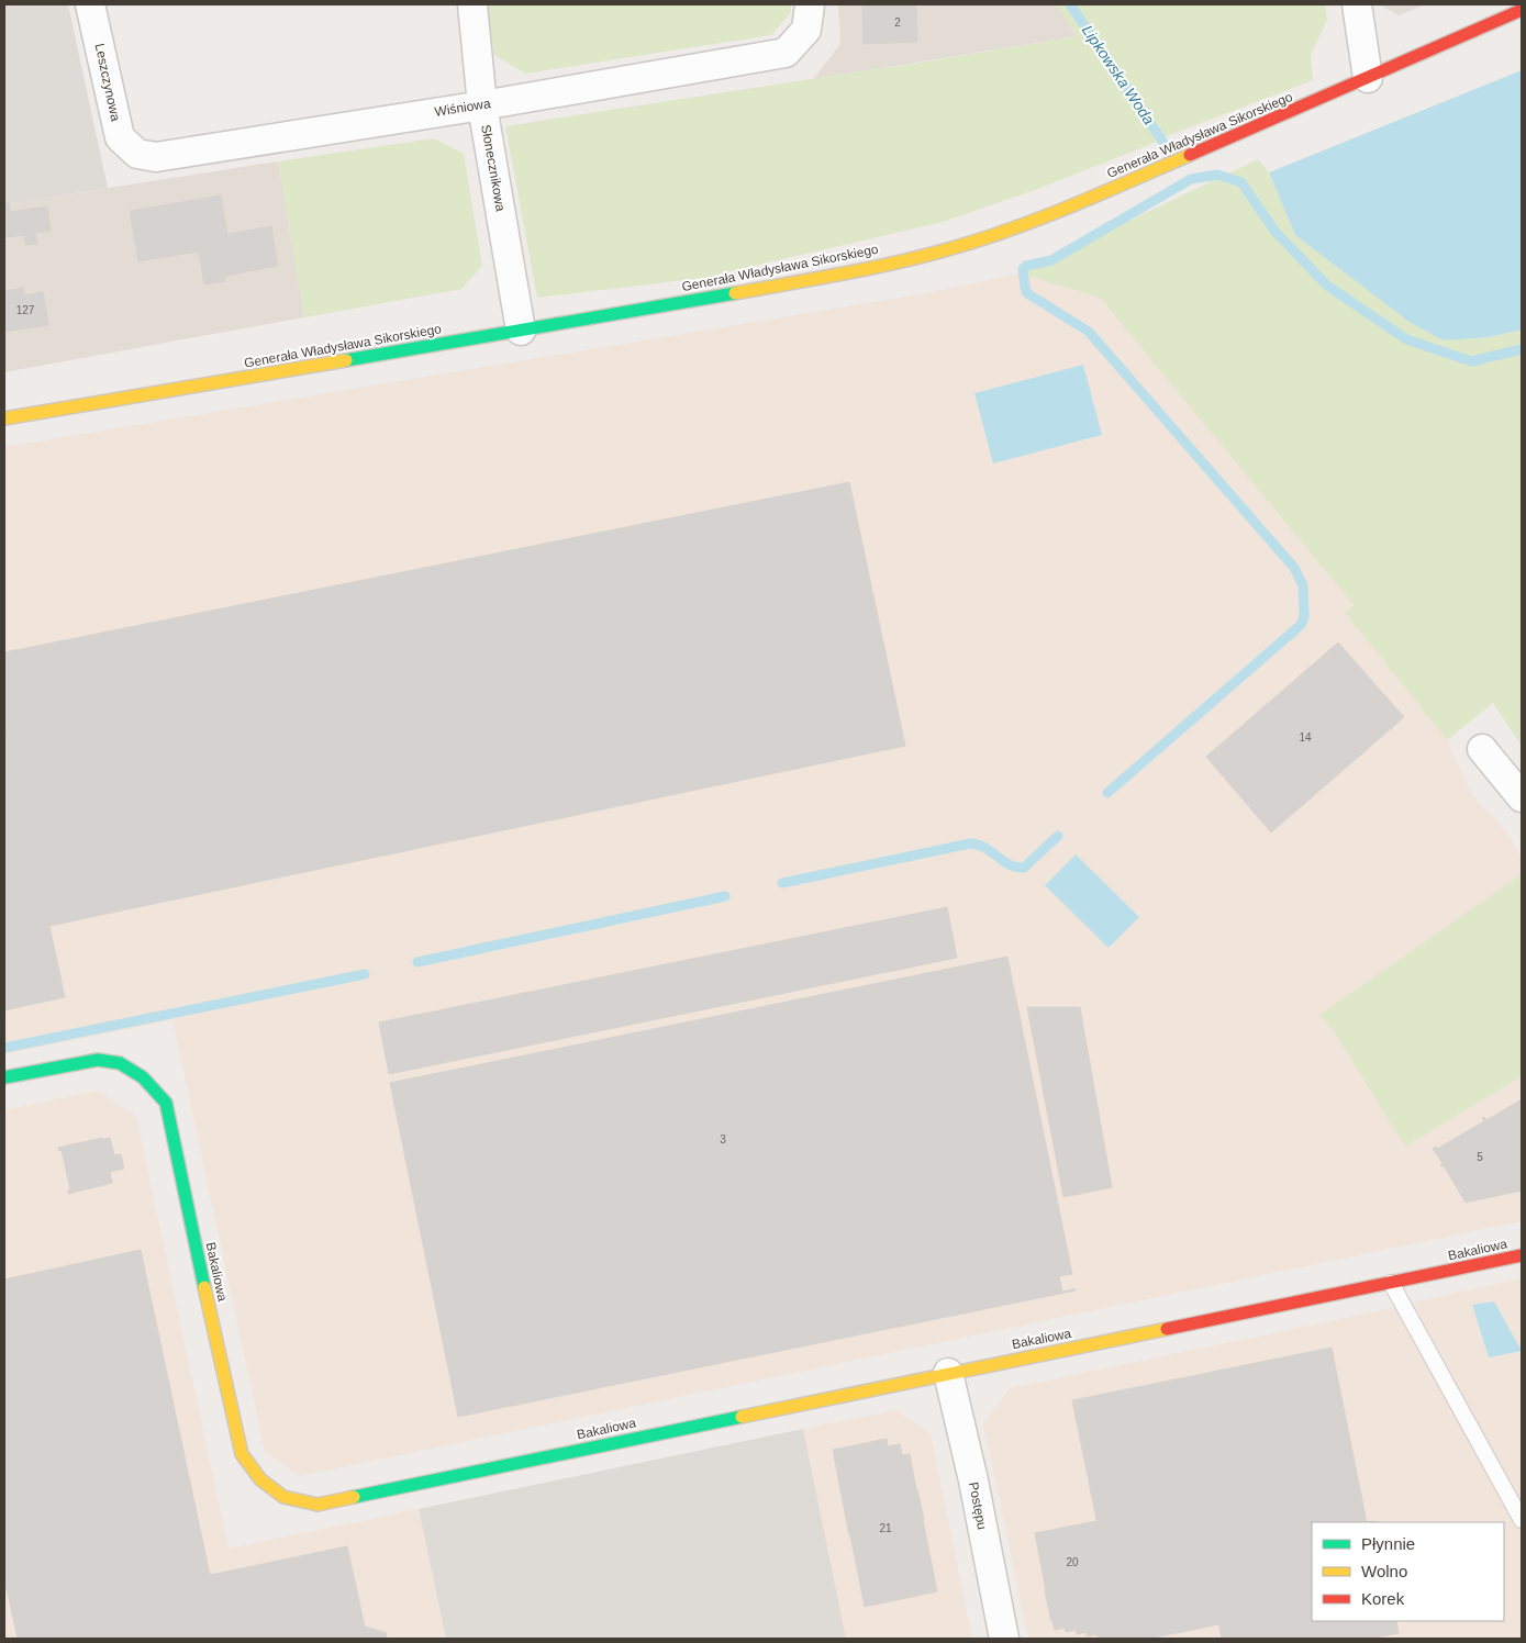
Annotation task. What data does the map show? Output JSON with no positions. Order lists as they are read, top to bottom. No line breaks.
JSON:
{"streets":{"street":["Leszczynowa","Wiśniowa","Generała Władysława Sikorskiego","Słonecznikowa","Bakaliowa","Postępu"]},"crossings":[["Leszczynowa","Wiśniowa"],["Wiśniowa","Słonecznikowa"],["Generała Władysława Sikorskiego","Słonecznikowa"],["Bakaliowa","Postępu"]],"water":["Lipkowska Woda"],"house_numbers":["2","127","14","3","5","21","20"],"legend":["Płynnie","Wolno","Korek"]}
